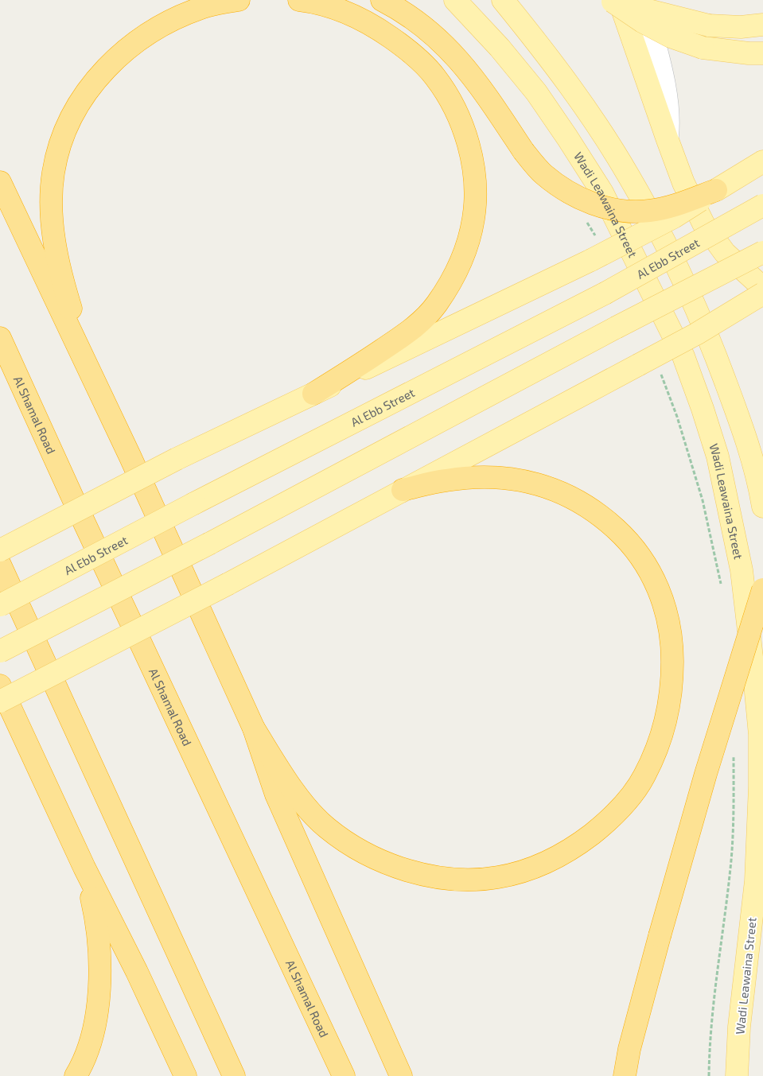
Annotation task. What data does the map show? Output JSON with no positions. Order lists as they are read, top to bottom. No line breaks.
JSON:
{"streets":{"highway":["Al Shamal Road"],"main road":["Wadi Leawaina Street","Al Ebb Street"]}}
